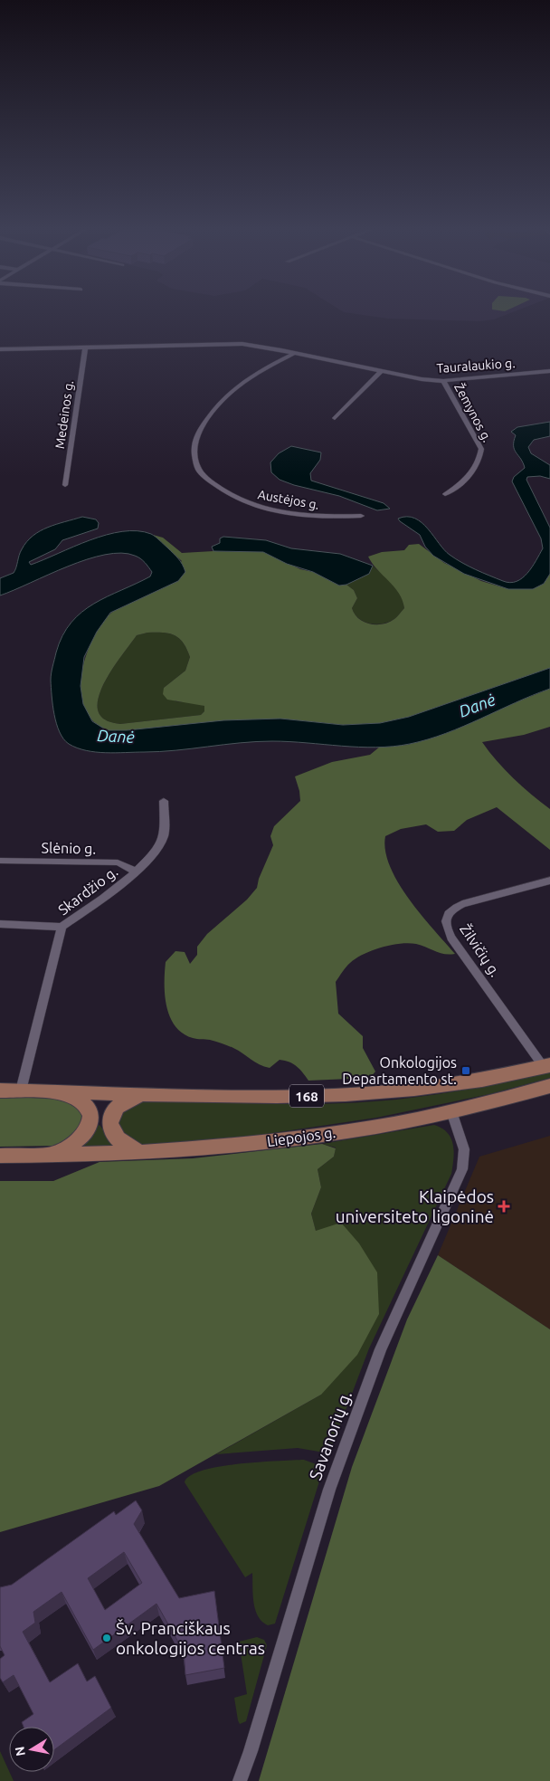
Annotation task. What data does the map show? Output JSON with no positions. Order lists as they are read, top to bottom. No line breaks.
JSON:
{"streets":{"main road":["168","Liepojos g."],"street":["Tauralaukio g.","Žemynos g.","Medeinos g.","Austėjos g.","Slėnio g.","Skardžio g.","Žilvičių g.","Savanorių g."]},"crossings":[["Tauralaukio g.","Žemynos g."],["Tauralaukio g.","Medeinos g."],["Tauralaukio g.","Austėjos g."],["Slėnio g.","Skardžio g."],["Skardžio g.","168"],["Žilvičių g.","168"],["Liepojos g.","Savanorių g."]],"water":["Danė"],"places":{"transit":["Onkologijos Departamento st."],"health":["Klaipėdos universiteto ligoninė"],"other":["Šv. Pranciškaus onkologijos centras"]},"north":"left"}
